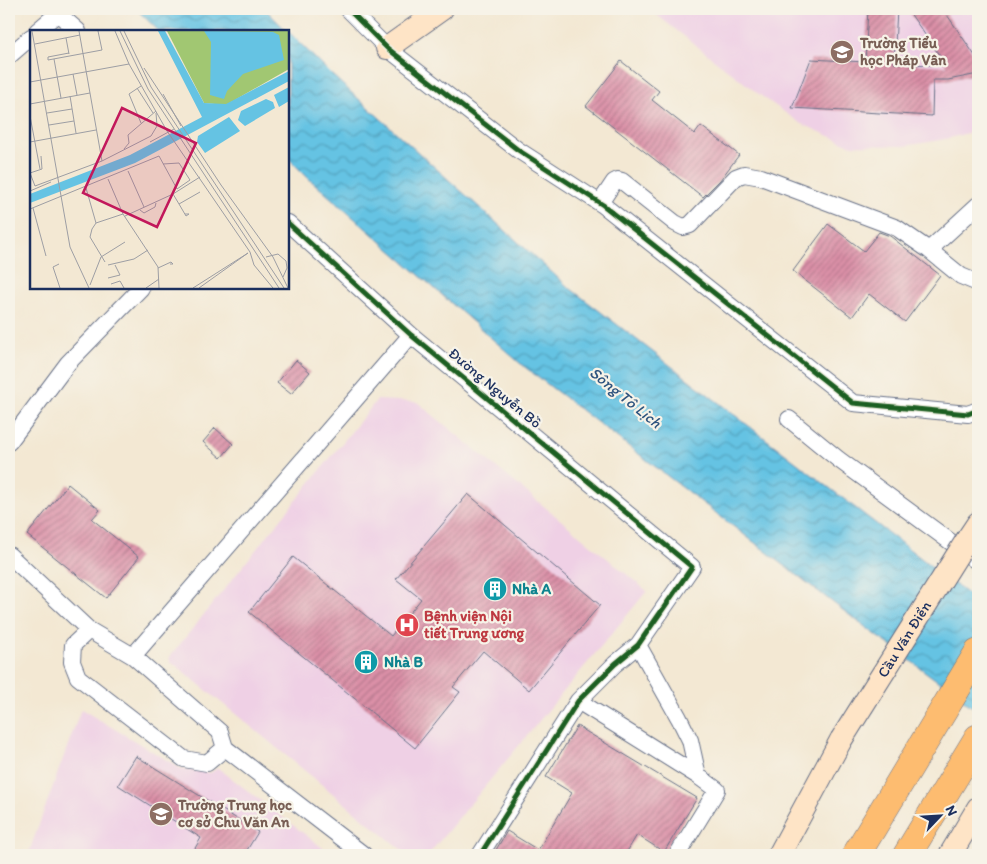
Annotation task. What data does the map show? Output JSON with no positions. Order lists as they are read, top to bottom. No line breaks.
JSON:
{"streets":{"street":["Đường Nguyễn Bồ","Cầu Văn Điển"]},"water":["Sông Tô Lịch"],"places":{"school or university":["Trường Tiểu học Pháp Vân","Trường Trung học cơ sở Chu Văn An"],"building":["Nhà A","Nhà B"],"hospital":["Bệnh viện Nội tiết Trung ương"]},"north":"top right"}
